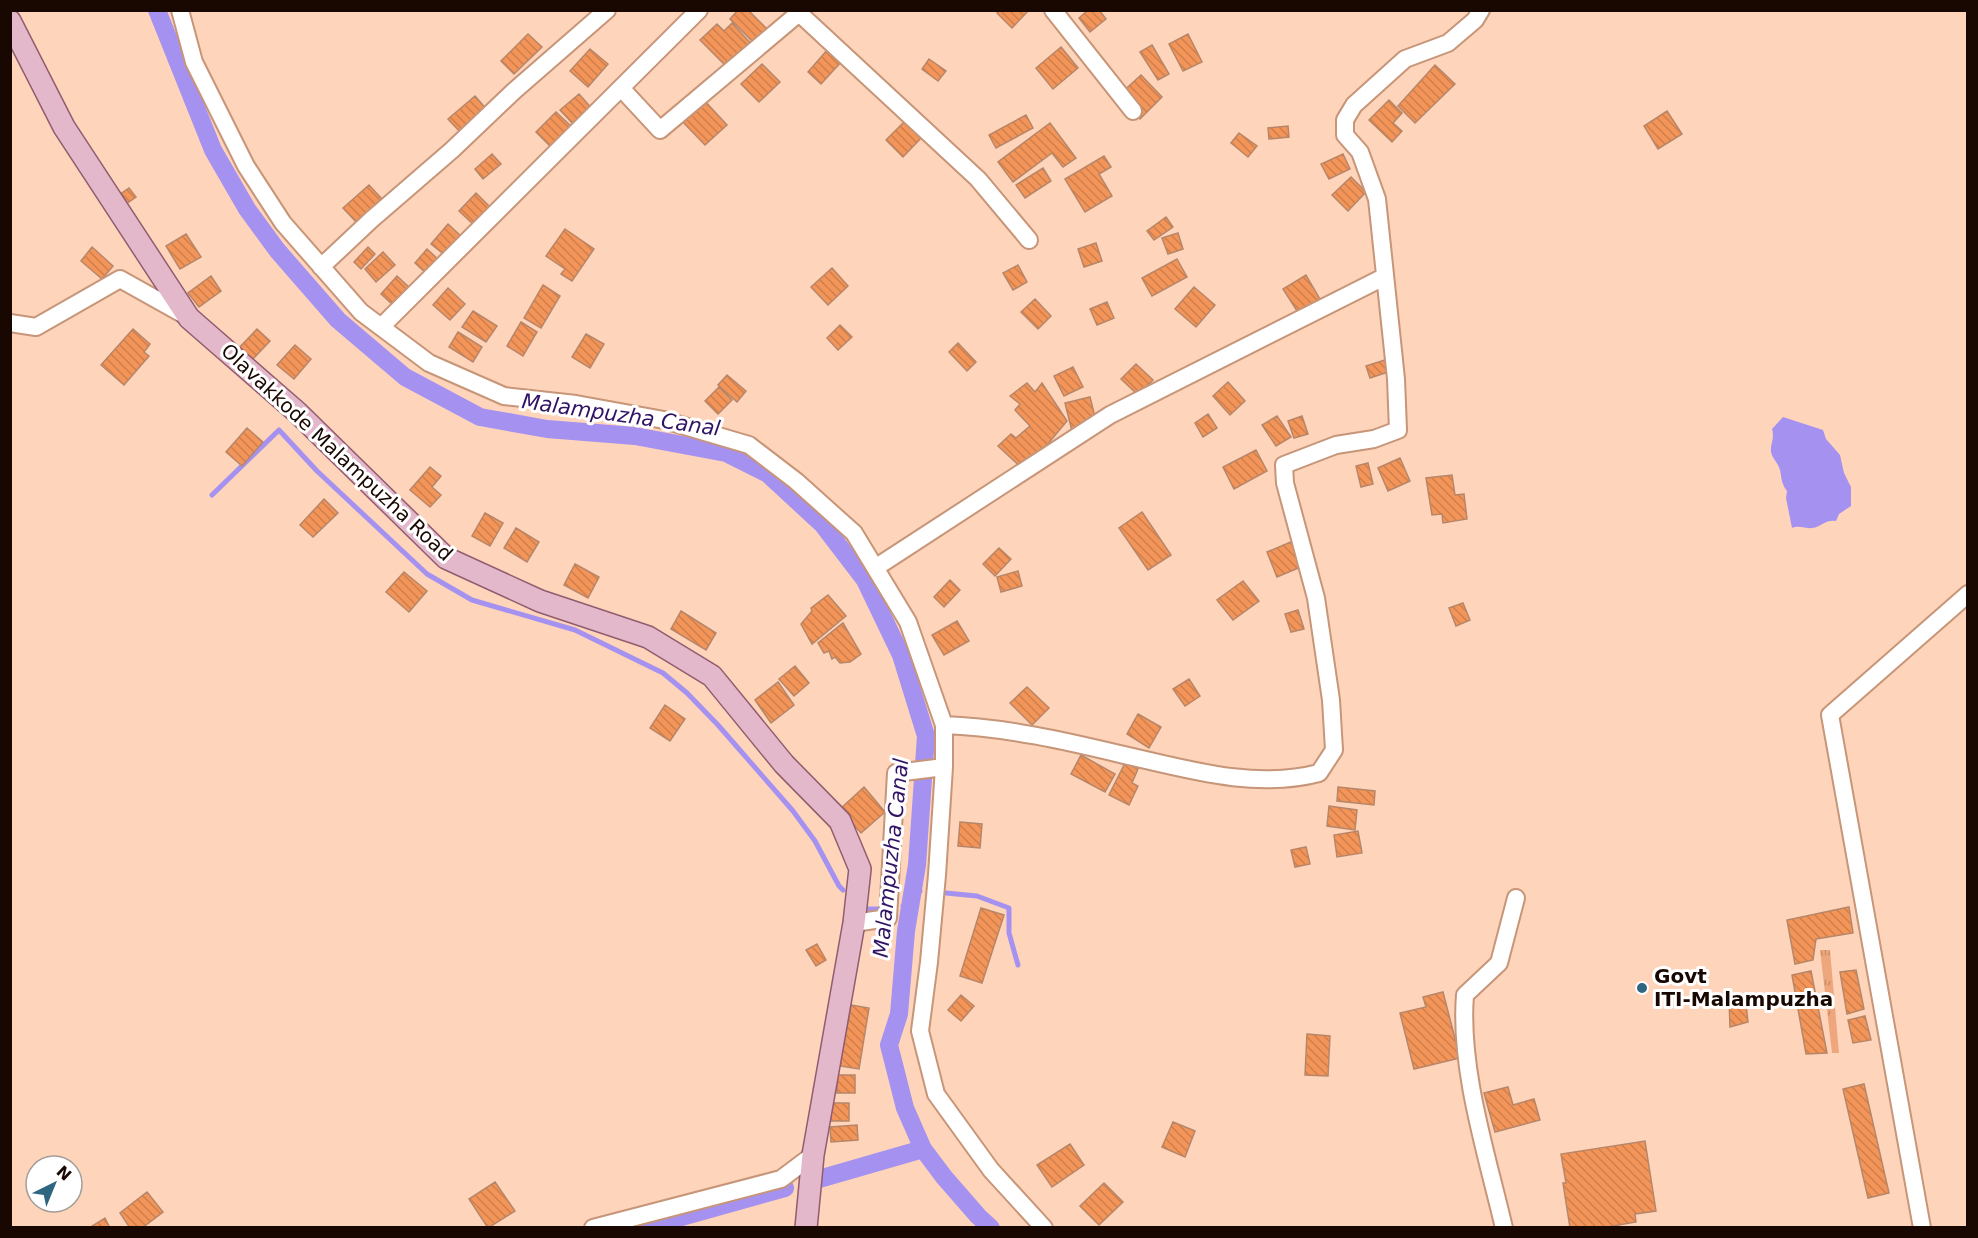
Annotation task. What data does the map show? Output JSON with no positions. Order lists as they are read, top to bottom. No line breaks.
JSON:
{"streets":{"main road":["Olavakkode Malampuzha Road"]},"water":["Malampuzha Canal"],"places":["Govt ITI-Malampuzha"],"north":"top right"}
